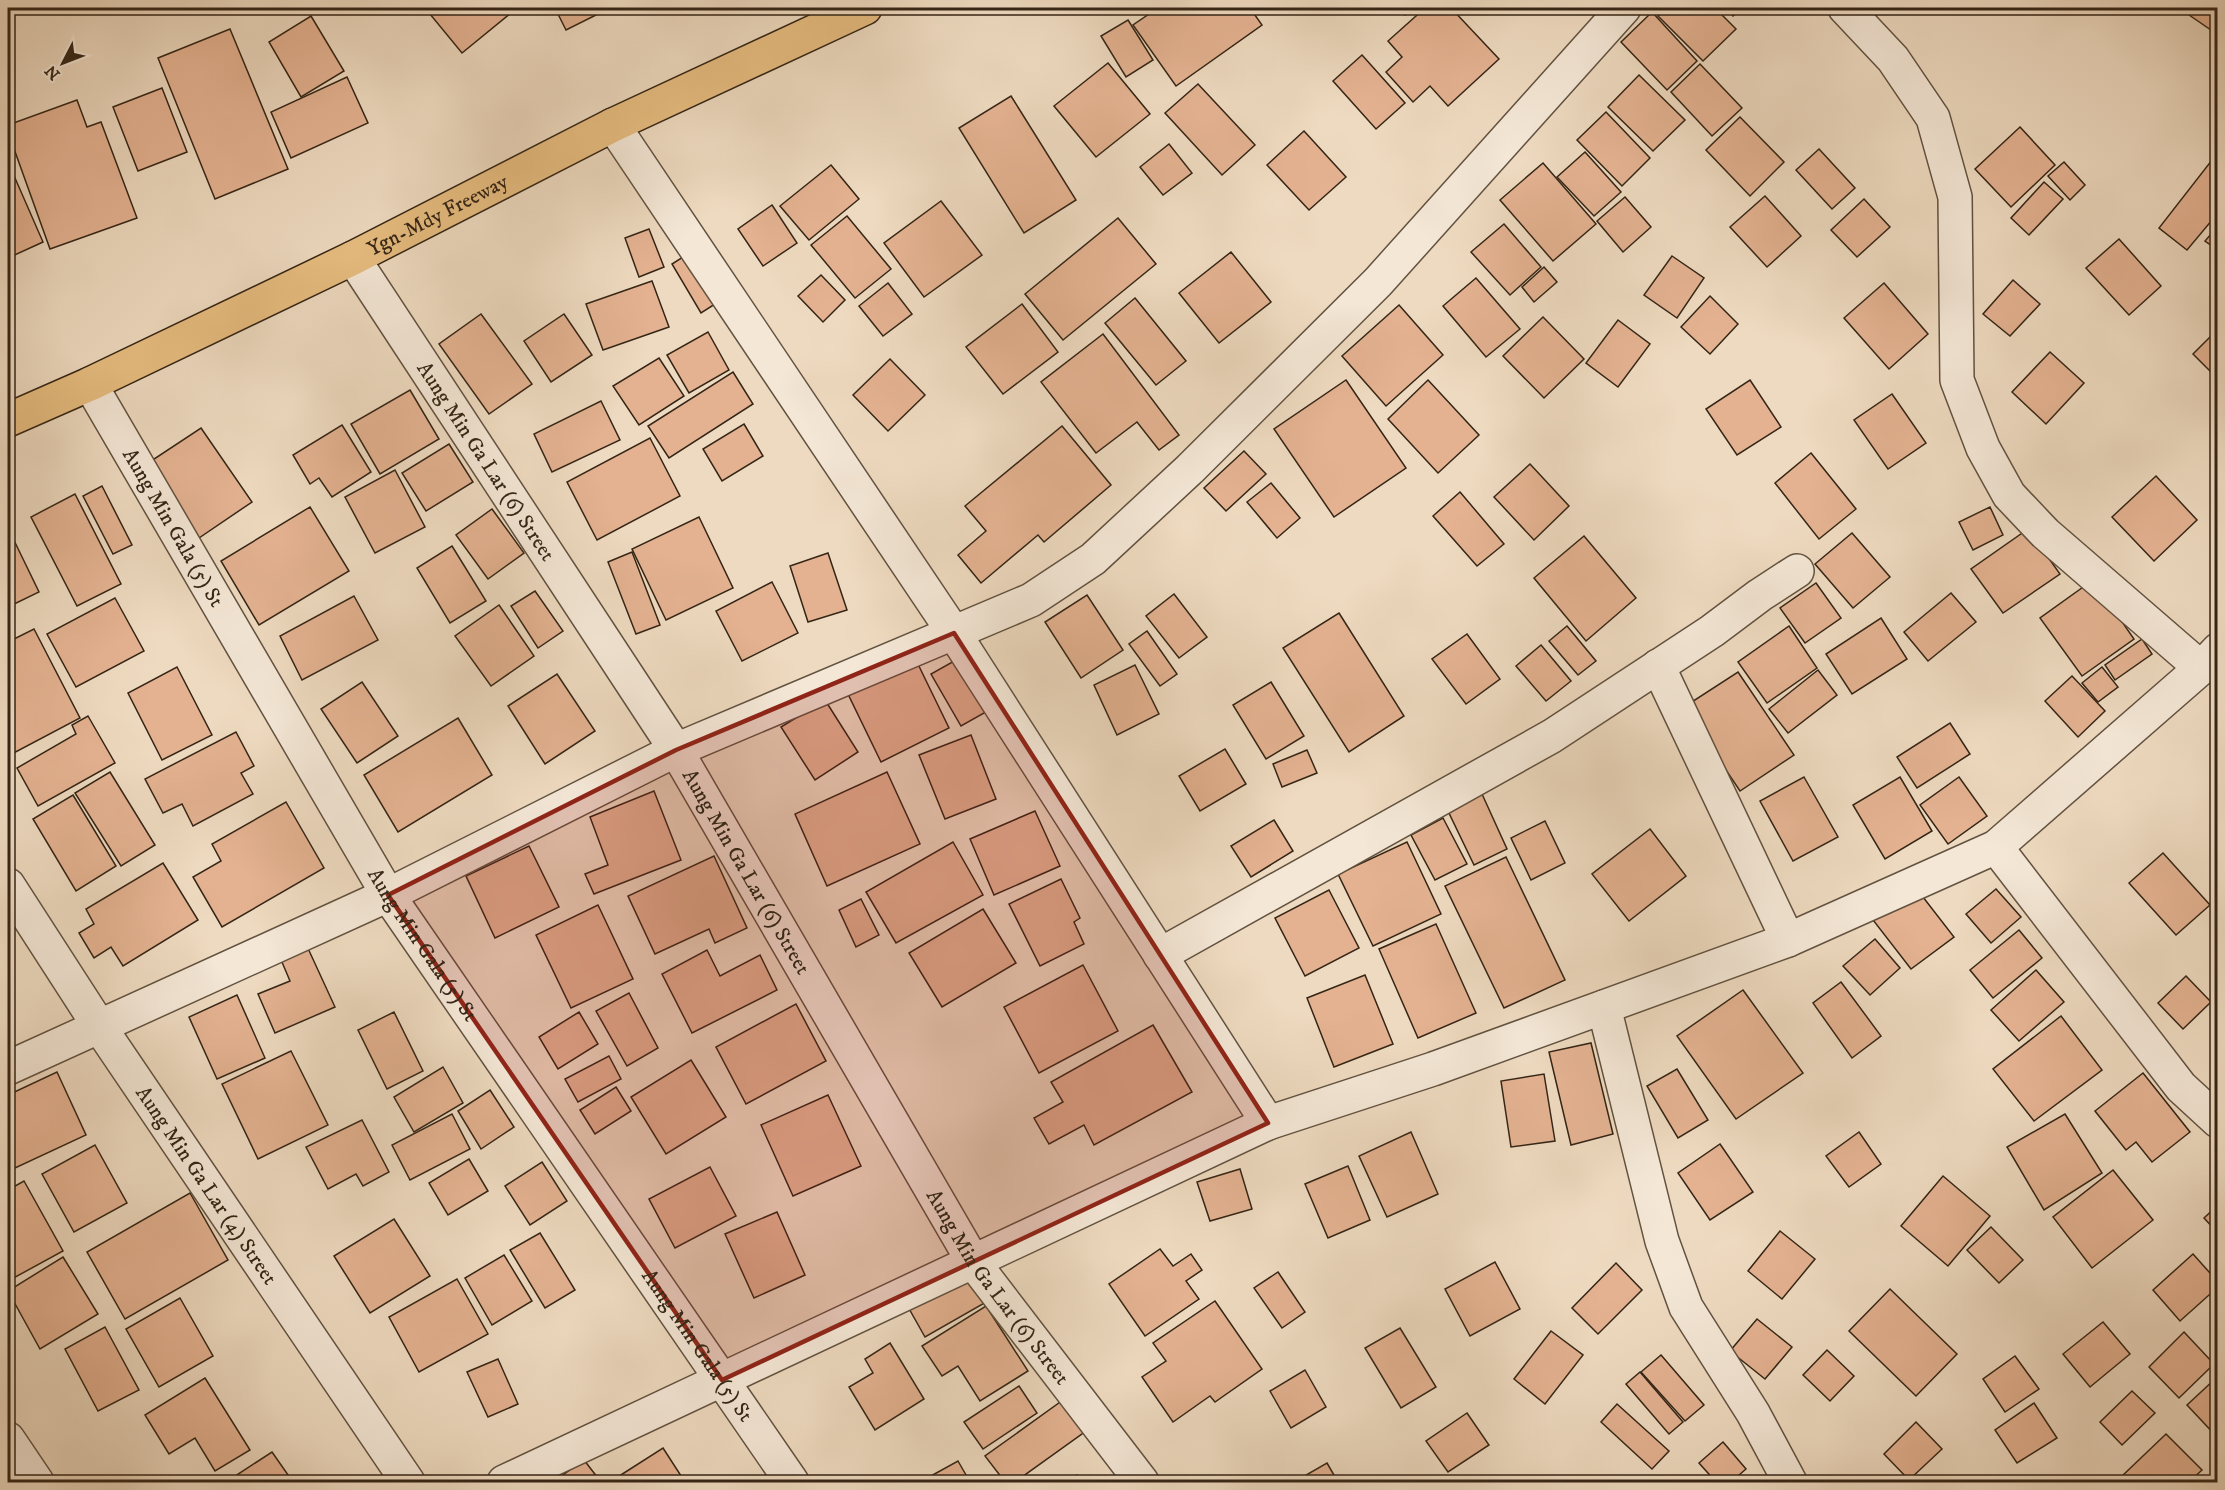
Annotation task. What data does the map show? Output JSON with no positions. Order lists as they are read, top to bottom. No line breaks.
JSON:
{"streets":{"main road":["Ygn-Mdy Freeway"],"street":["Aung Min Ga Lar (6) Street","Aung Min Gala (5) St","Aung Min Ga Lar (4) Street"]},"crossings":[["Ygn-Mdy Freeway","Aung Min Ga Lar (6) Street"],["Ygn-Mdy Freeway","Aung Min Gala (5) St"]],"north":"bottom left"}
